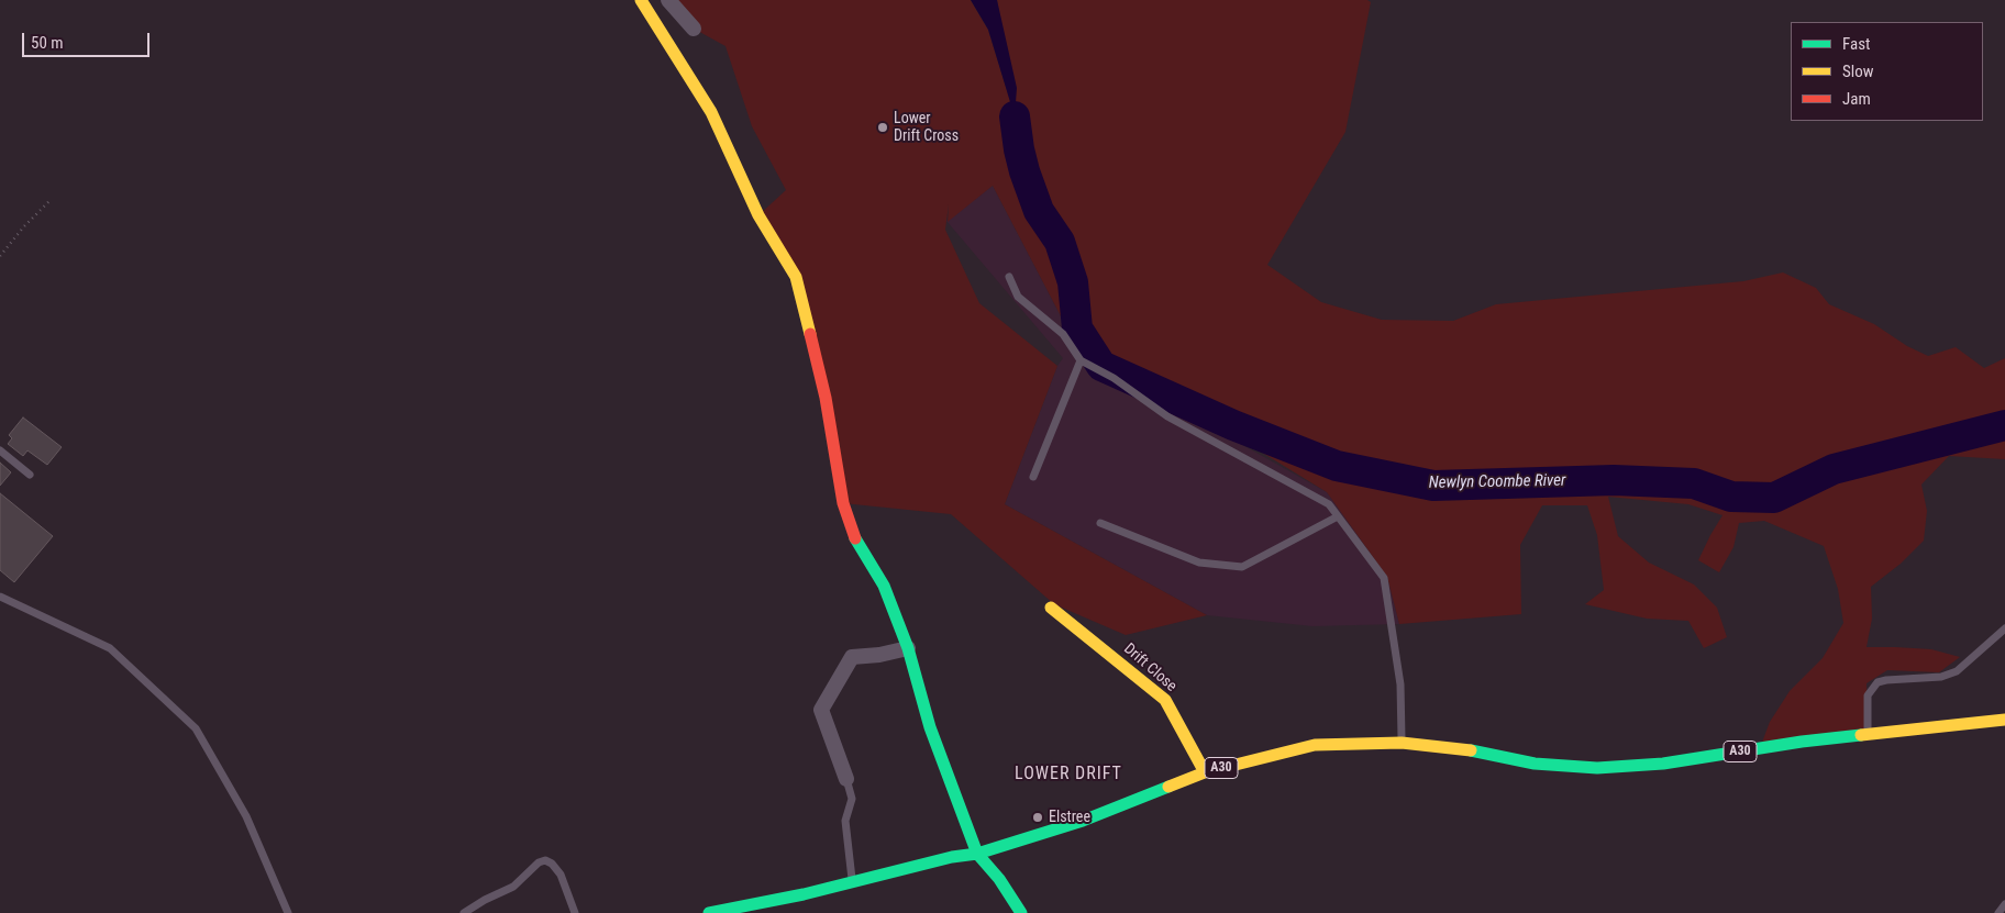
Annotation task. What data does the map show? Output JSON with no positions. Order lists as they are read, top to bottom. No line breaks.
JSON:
{"streets":{"main road":["Drift Close","A30"]},"crossings":[["Drift Close","A30"]],"districts":["LOWER DRIFT"],"water":["Newlyn Coombe River"],"places":["Lower Drift Cross","Elstree"],"legend":["Fast","Slow","Jam"],"scale_bar":"50 m"}
